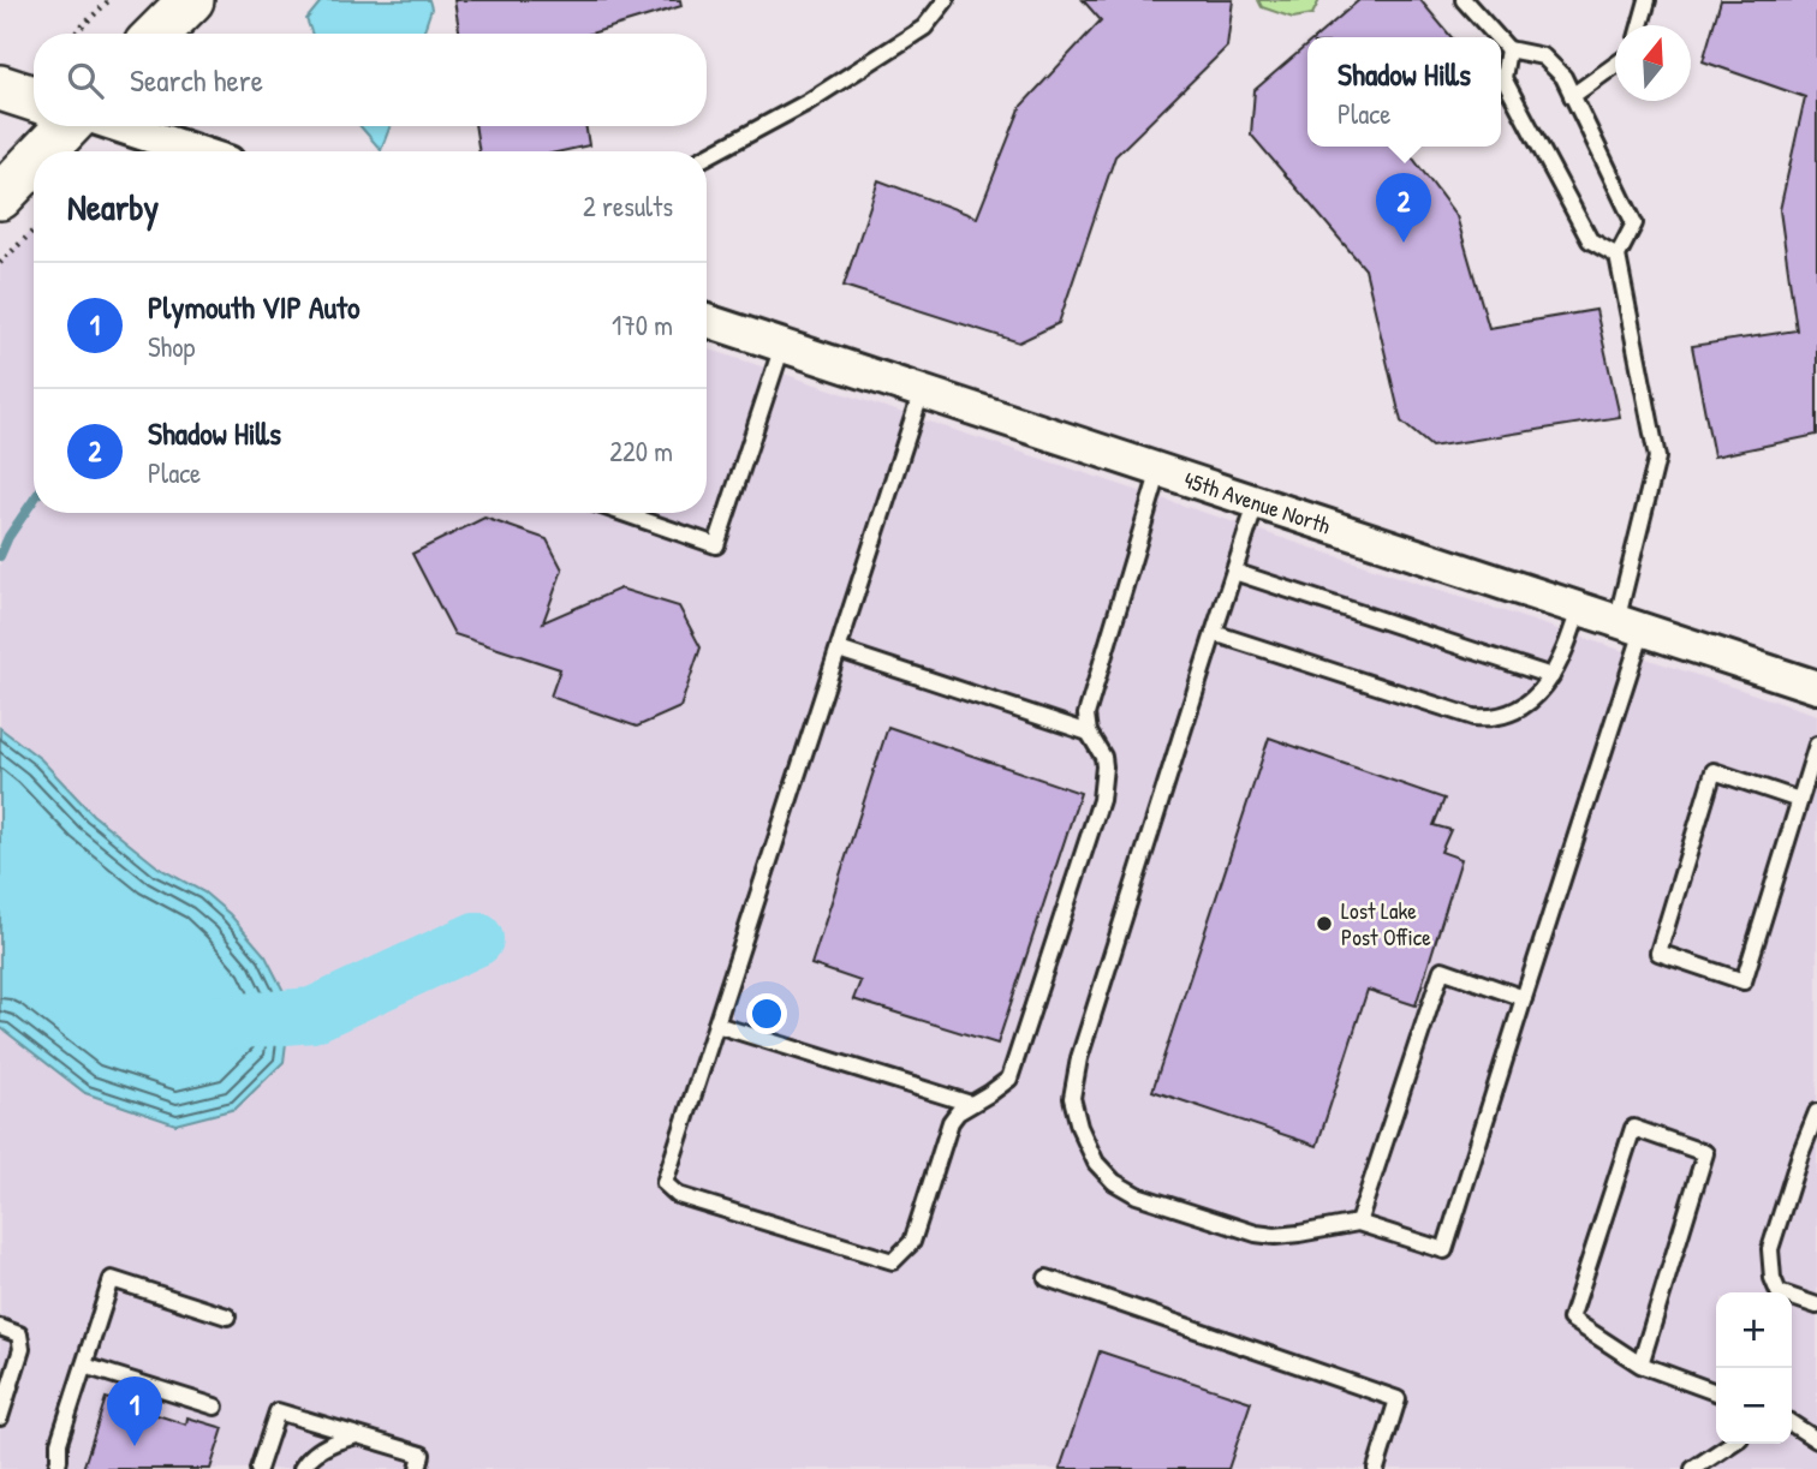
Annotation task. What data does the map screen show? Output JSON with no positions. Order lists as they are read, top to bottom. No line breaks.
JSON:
{"streets":{"street":["45th Avenue North"]},"places":["Lost Lake Post Office"],"north":"top","page":{"search":"Search here","popup":["Shadow Hills","Place"],"heading":["Nearby","2 results"],"pins":["2","1"],"list":[{"mark":"1","name":"Plymouth VIP Auto","note":"Shop","value":"170 m"},{"mark":"2","name":"Shadow Hills","note":"Place","value":"220 m"}],"map_buttons":["+","−"]}}
